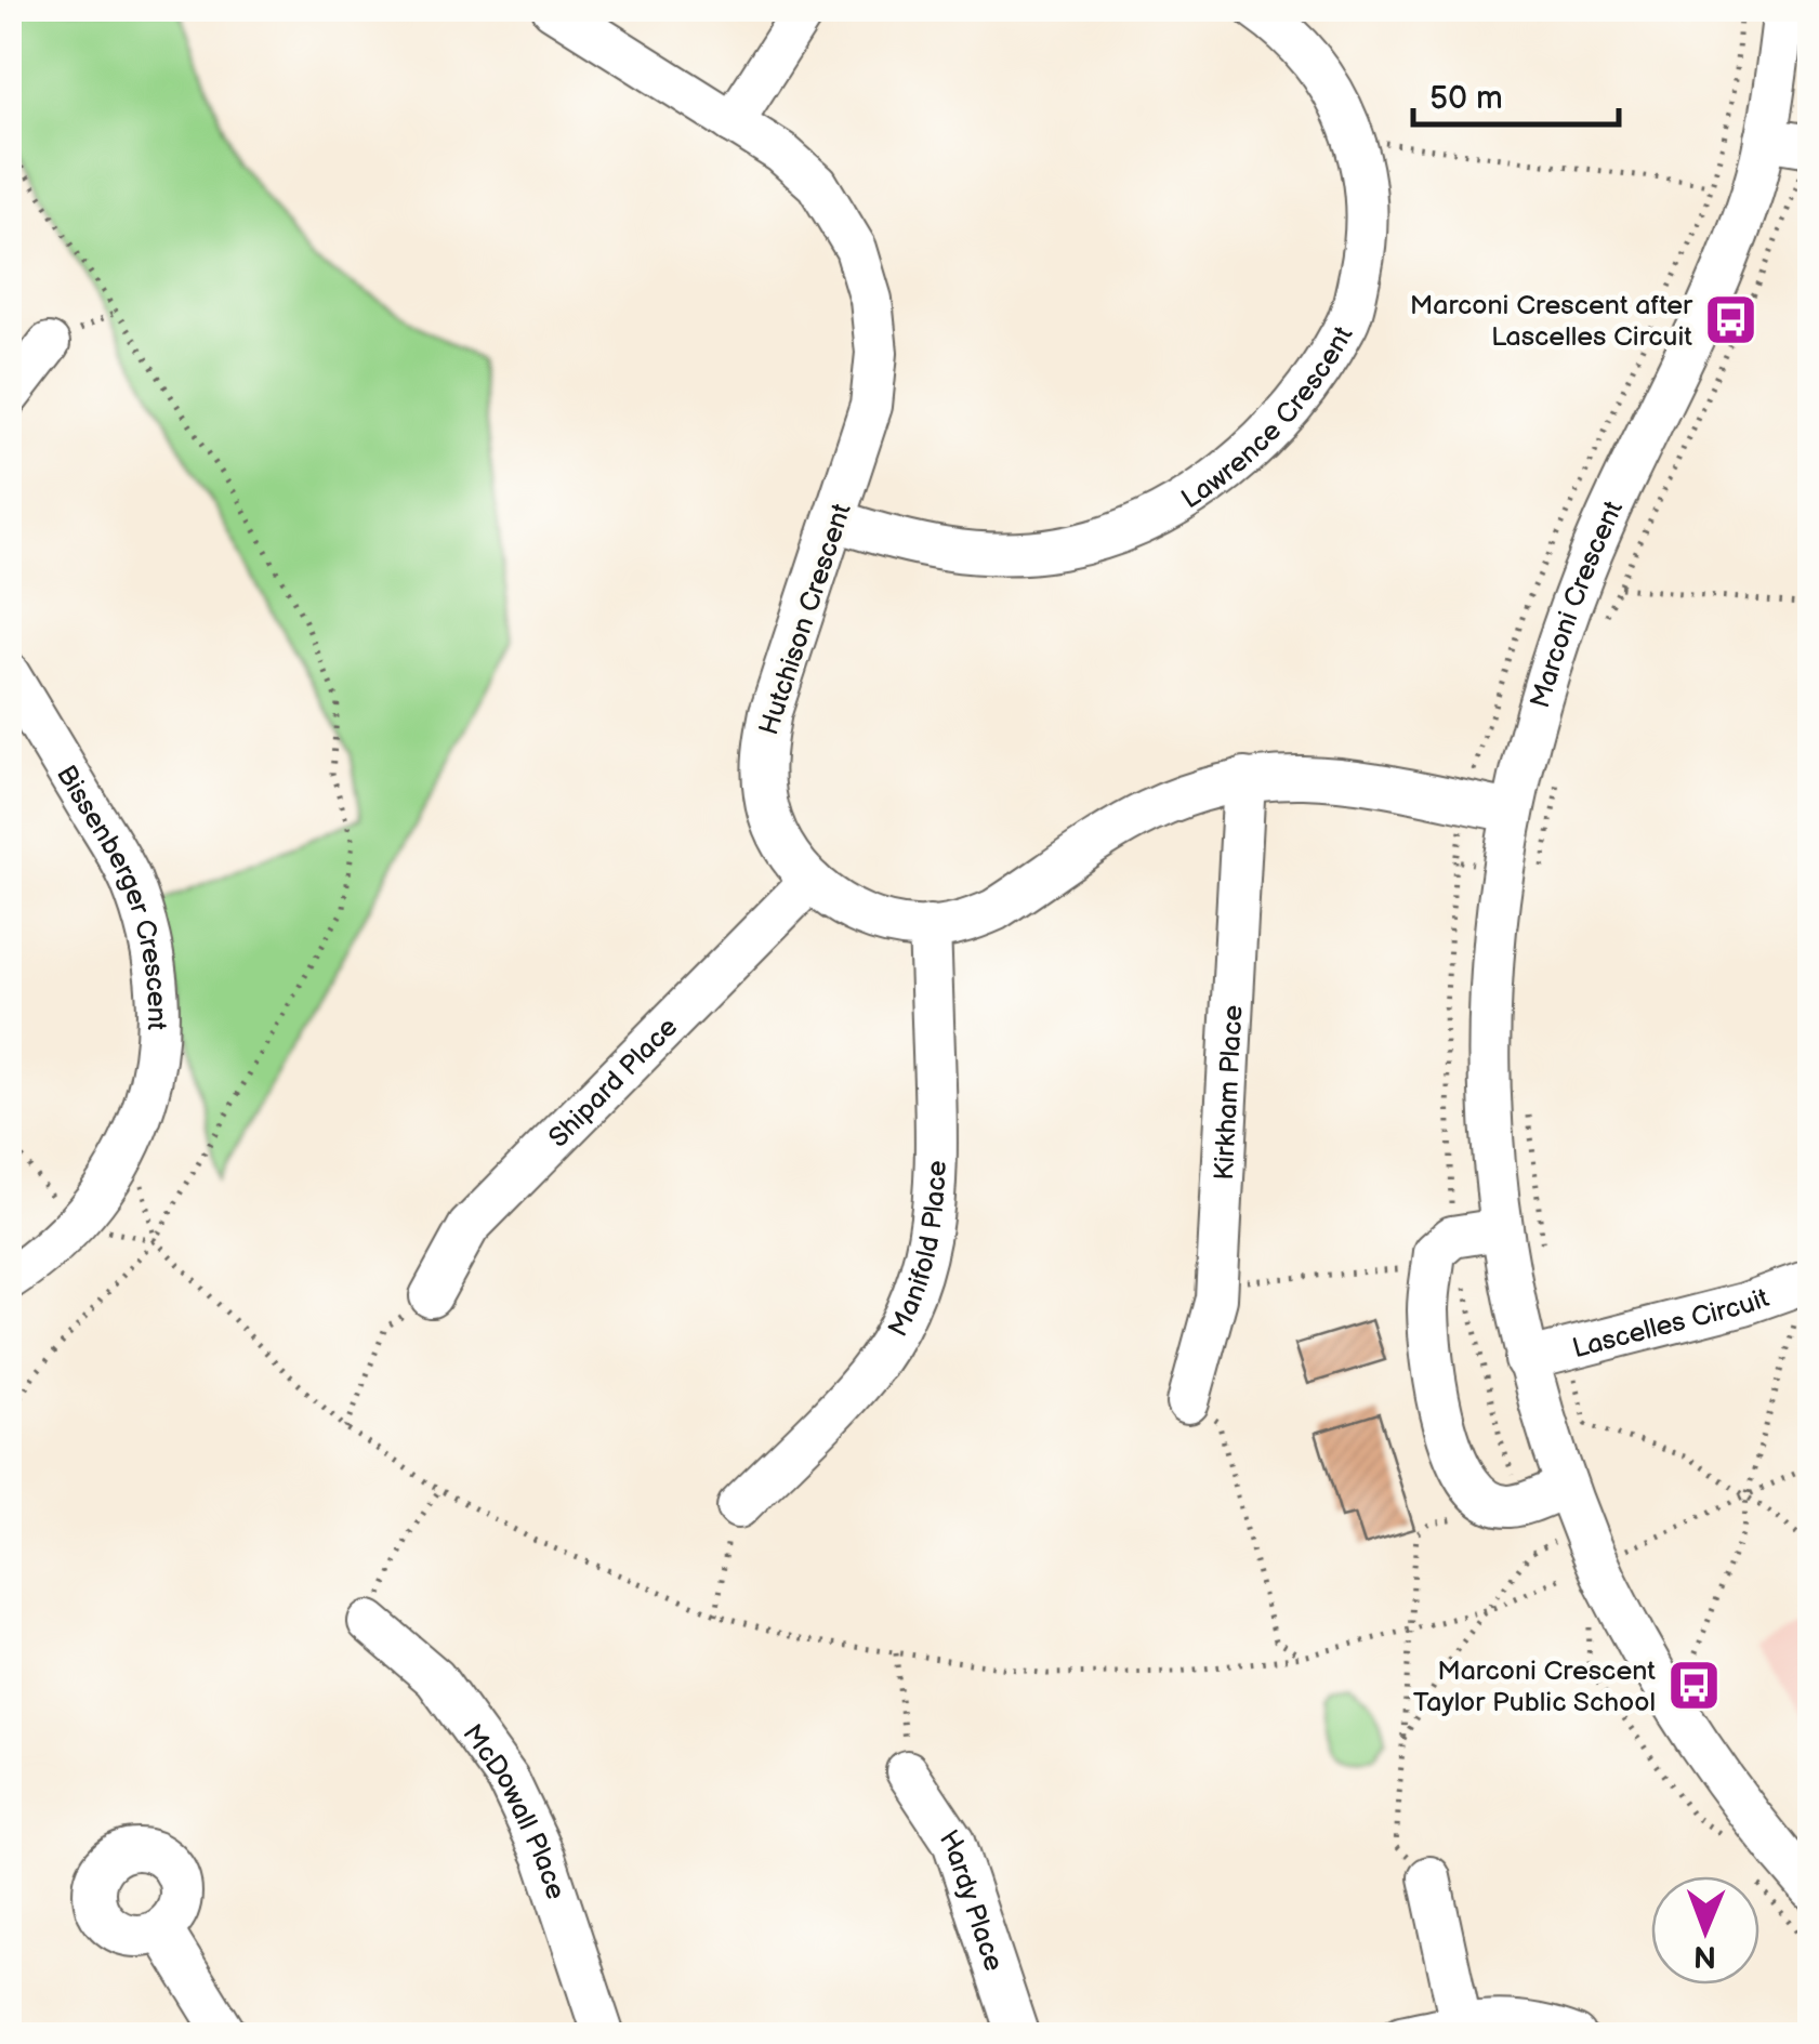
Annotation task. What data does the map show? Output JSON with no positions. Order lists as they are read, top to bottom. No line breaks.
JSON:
{"streets":{"street":["Lawrence Crescent","Marconi Crescent","Hutchison Crescent","Bissenberger Crescent","Shipard Place","Kirkham Place","Manifold Place","Lascelles Circuit","McDowall Place","Hardy Place"]},"crossings":[["Lawrence Crescent","Hutchison Crescent"],["Marconi Crescent","Hutchison Crescent"],["Marconi Crescent","Lascelles Circuit"],["Hutchison Crescent","Shipard Place"],["Hutchison Crescent","Kirkham Place"],["Hutchison Crescent","Manifold Place"]],"places":{"bus stop":["Marconi Crescent after Lascelles Circuit","Marconi Crescent Taylor Public School"]},"scale_bar":"50 m","north":"bottom"}
